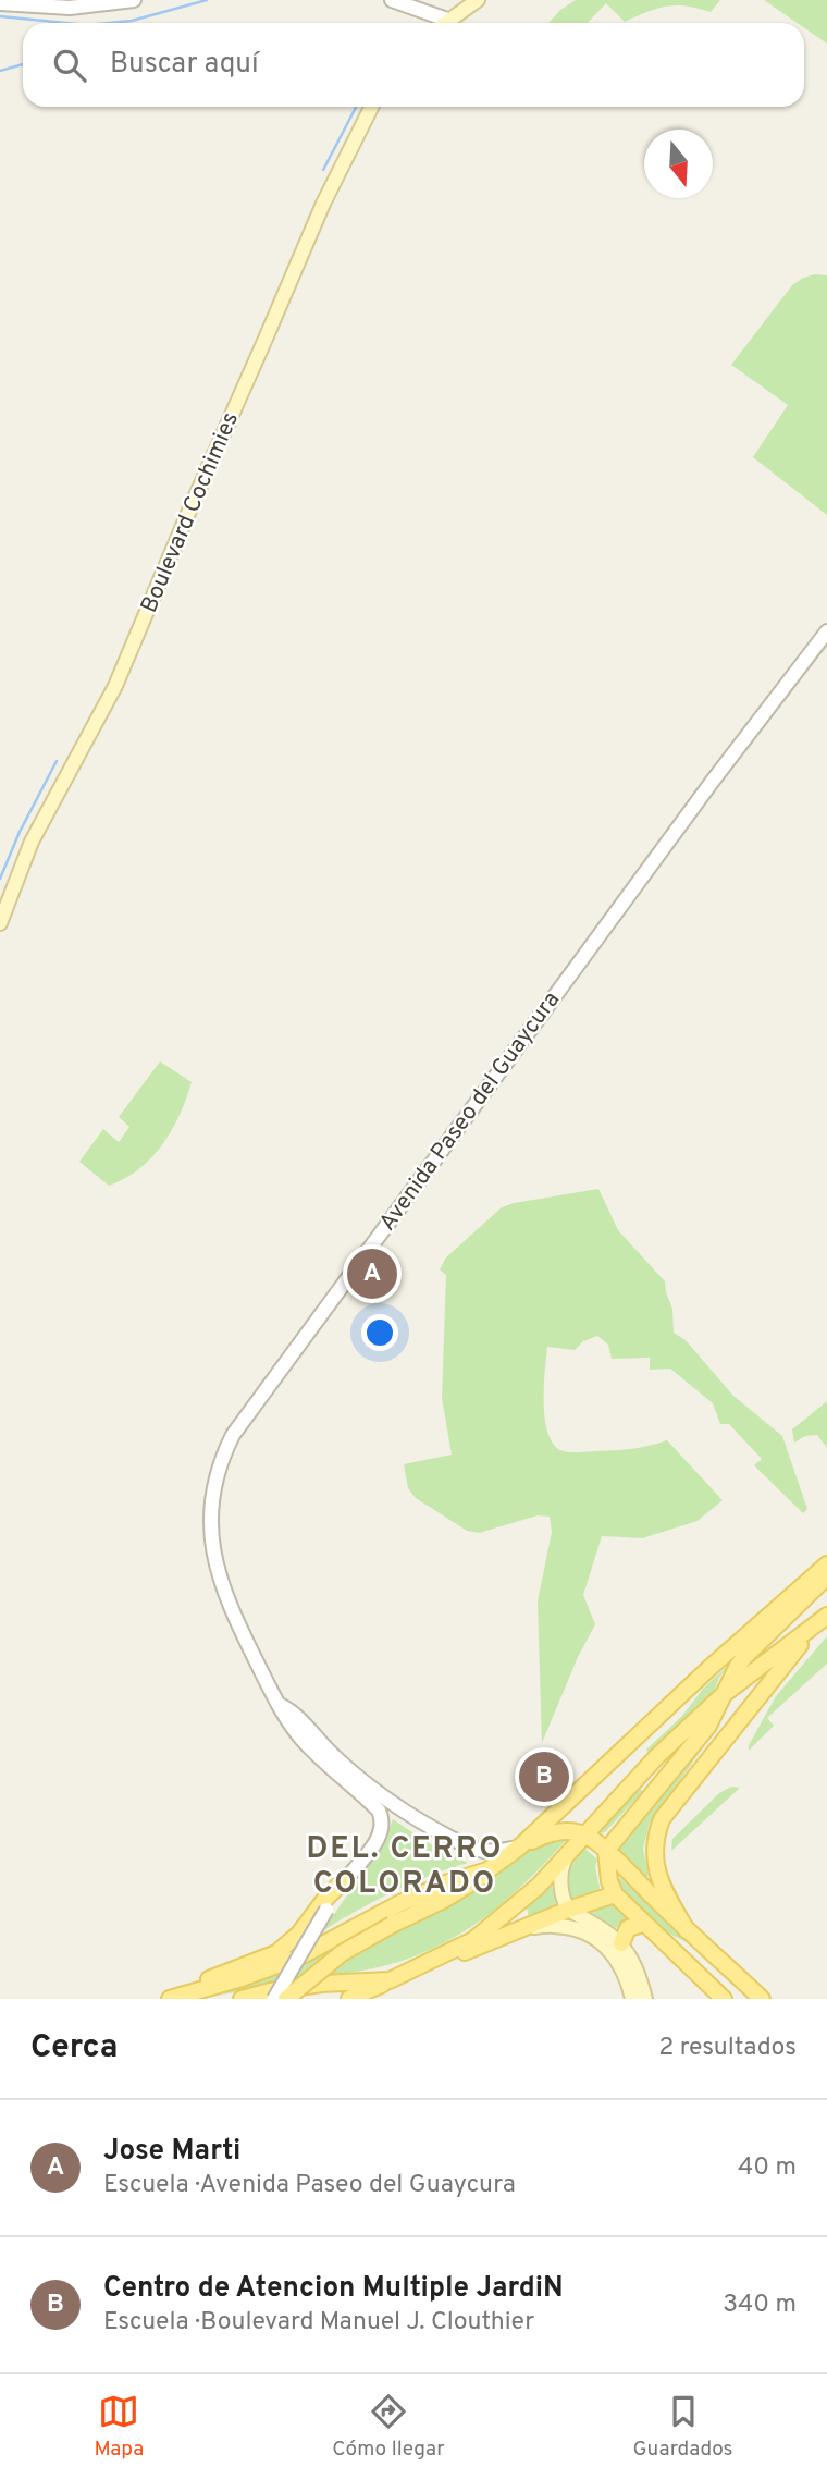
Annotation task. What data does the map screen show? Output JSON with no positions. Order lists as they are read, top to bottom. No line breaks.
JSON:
{"streets":{"main road":["Boulevard Cochimies"],"street":["Avenida Paseo del Guaycura"]},"districts":["DEL. CERRO COLORADO"],"north":"bottom","page":{"search":"Buscar aquí","pins":["A","B"],"heading":["Cerca","2 resultados"],"list":[{"mark":"A","name":"Jose Marti","note":"Escuela · Avenida Paseo del Guaycura","value":"40 m"},{"mark":"B","name":"Centro de Atencion Multiple JardiN","note":"Escuela · Boulevard Manuel J. Clouthier","value":"340 m"}],"nav":["Mapa","Cómo llegar","Guardados"]}}
